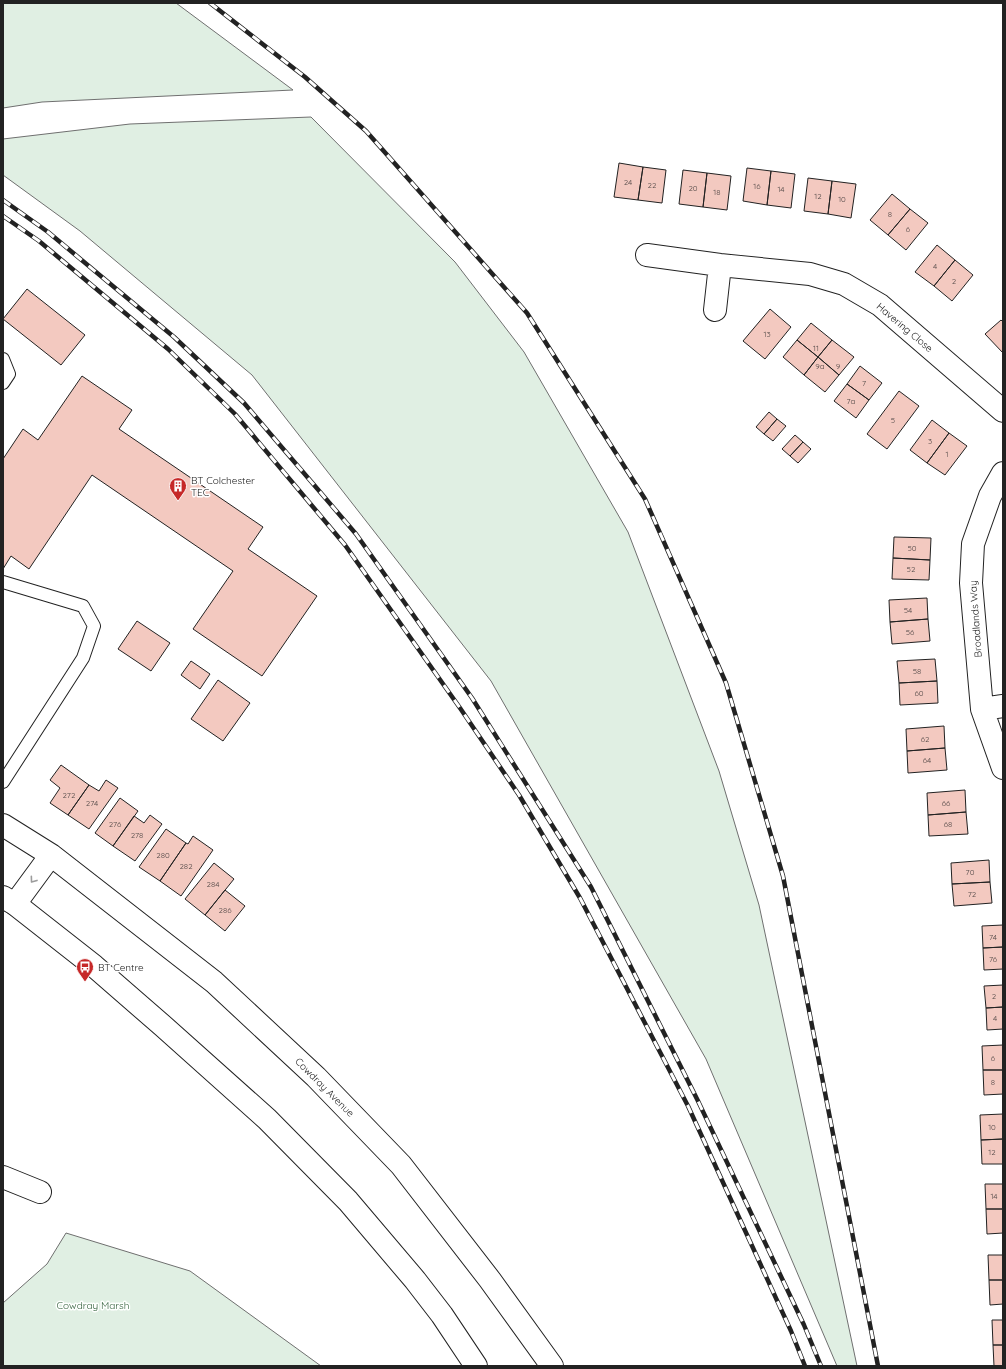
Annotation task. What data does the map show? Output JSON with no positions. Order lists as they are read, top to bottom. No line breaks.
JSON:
{"streets":{"street":["Havering Close","Broadlands Way","Cowdray Avenue"]},"parks":["Cowdray Marsh"],"places":{"building":["BT Colchester TEC"],"bus stop":["BT Centre"]},"house_numbers":["24","22","16","20","14","18","12","10","8","6","4","2","13","11","9a","9","7","7a","5","3","1","50","52","54","56","58","60","62","64","272","274","66","276","68","278","280","282","70","284","72","286","74","76","2","4","6","8","10","12","14"]}
